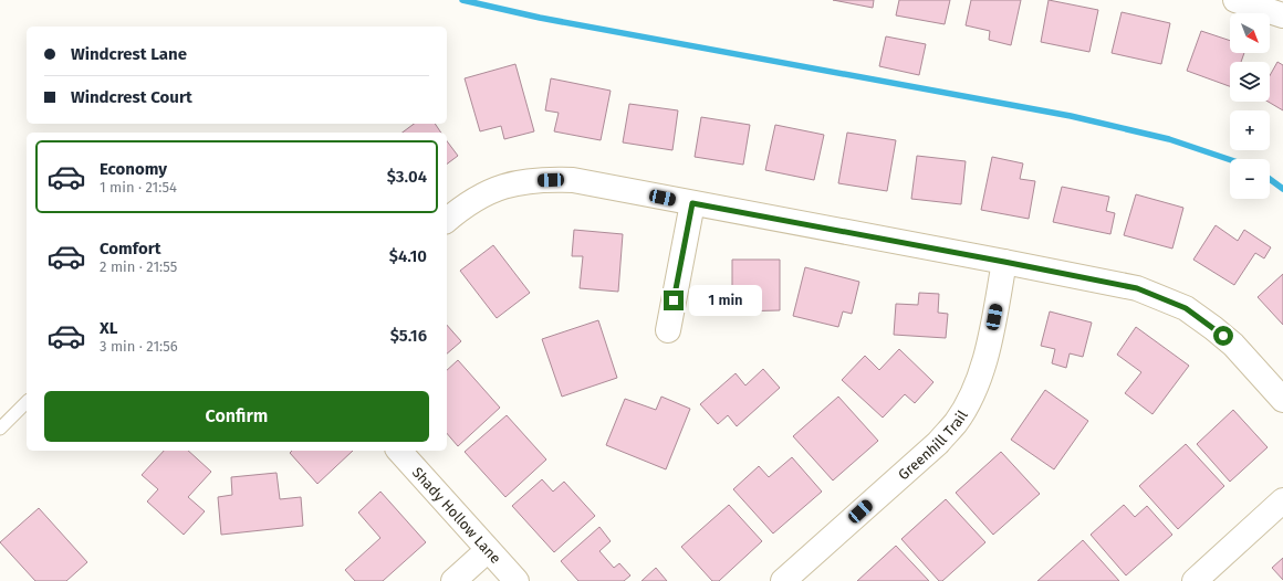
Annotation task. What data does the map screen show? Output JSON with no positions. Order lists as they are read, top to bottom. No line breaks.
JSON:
{"streets":{"street":["Greenhill Trail","Shady Hollow Lane"]},"north":"bottom right","page":{"map_buttons":["+","−"],"banner":["Windcrest Lane","Windcrest Court"],"list":[{"name":"Economy","note":"1 min · 21:54","value":"$3.04"},{"name":"Comfort","note":"2 min · 21:55","value":"$4.10"},{"name":"XL","note":"3 min · 21:56","value":"$5.16"}],"bubble":"1 min","buttons":"Confirm"}}
